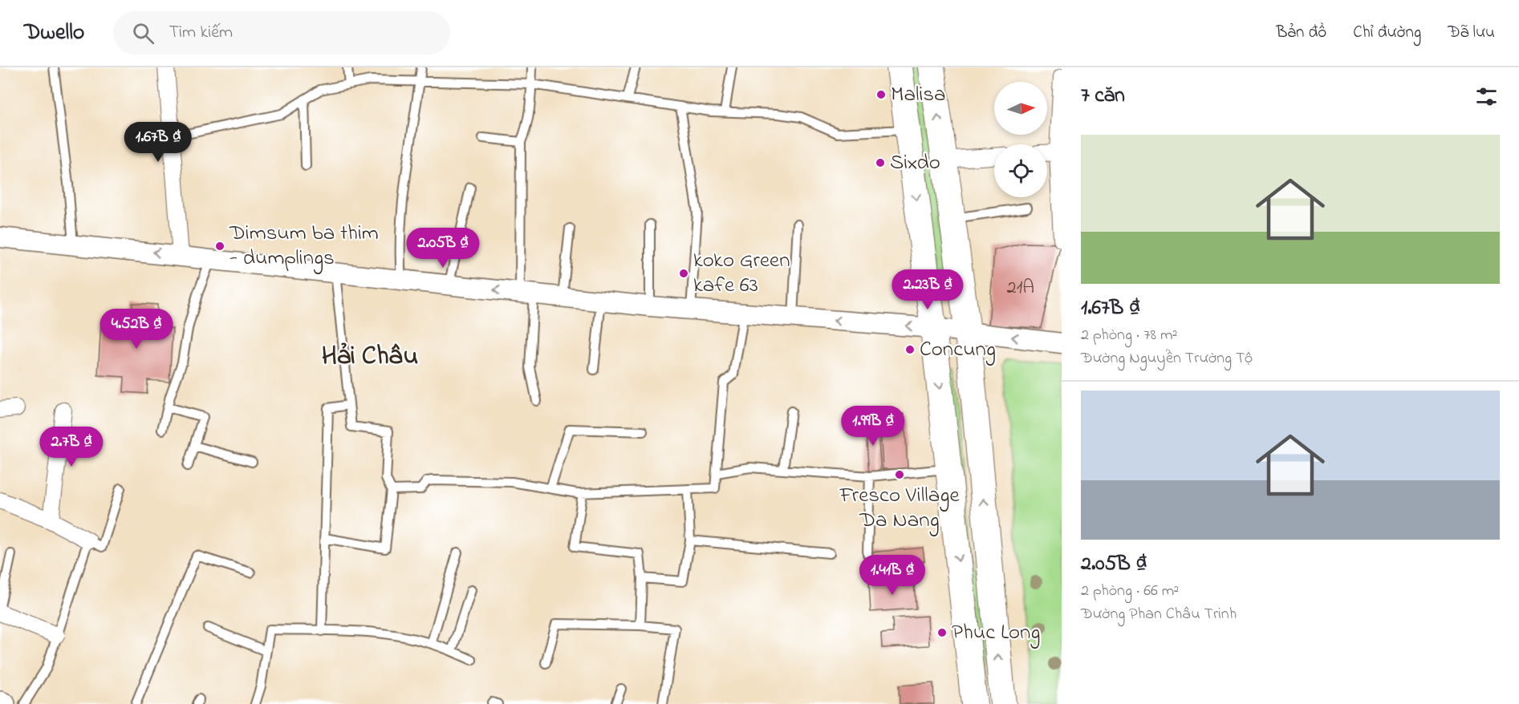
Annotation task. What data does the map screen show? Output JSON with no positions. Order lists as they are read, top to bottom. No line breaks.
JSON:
{"districts":["Hải Châu"],"places":["Malisa","Sixdo","Dimsum ba thim - dumplings","koko Green kafe 63","Concung","Fresco Village Da Nang","Phuc Long"],"house_numbers":["21A"],"north":"right","page":{"header":"Dwello","search":"Tìm kiếm","nav":["Bản đồ","Chỉ đường","Đã lưu"],"heading":"7 căn","price":["1.67B ₫","2.05B ₫","2.23B ₫","4.52B ₫","1.99B ₫","2.7B ₫","1.41B ₫"],"list":[{"name":"1.67B ₫","note":"2 phòng · 78 m² · Đường Nguyễn Trường Tộ"},{"name":"2.05B ₫","note":"2 phòng · 66 m² · Đường Phan Châu Trinh"}]}}
